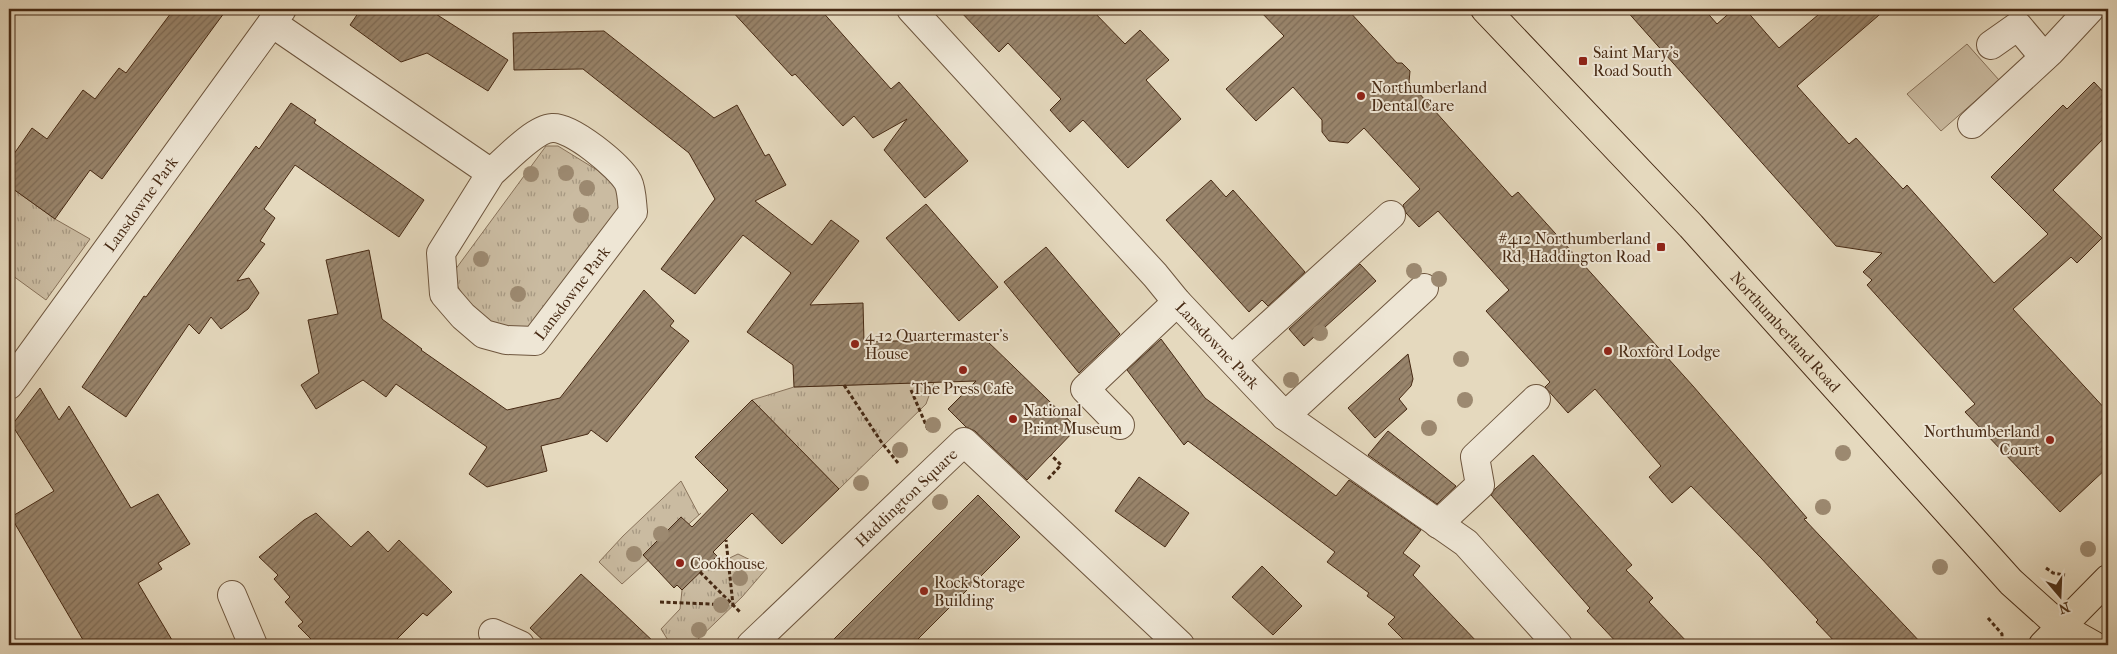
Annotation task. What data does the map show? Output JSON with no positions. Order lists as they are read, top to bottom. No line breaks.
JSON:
{"streets":{"main road":["Northumberland Road"],"street":["Lansdowne Park","Haddington Square"]},"places":{"transit":["Saint Mary's Road South","#412 Northumberland Rd, Haddington Road"],"other":["Northumberland Dental Care","4-12 Quartermaster's House","Roxford Lodge","The Press Cafe","National Print Museum","Northumberland Court","Cookhouse","Rock Storage Building"]},"north":"bottom"}
